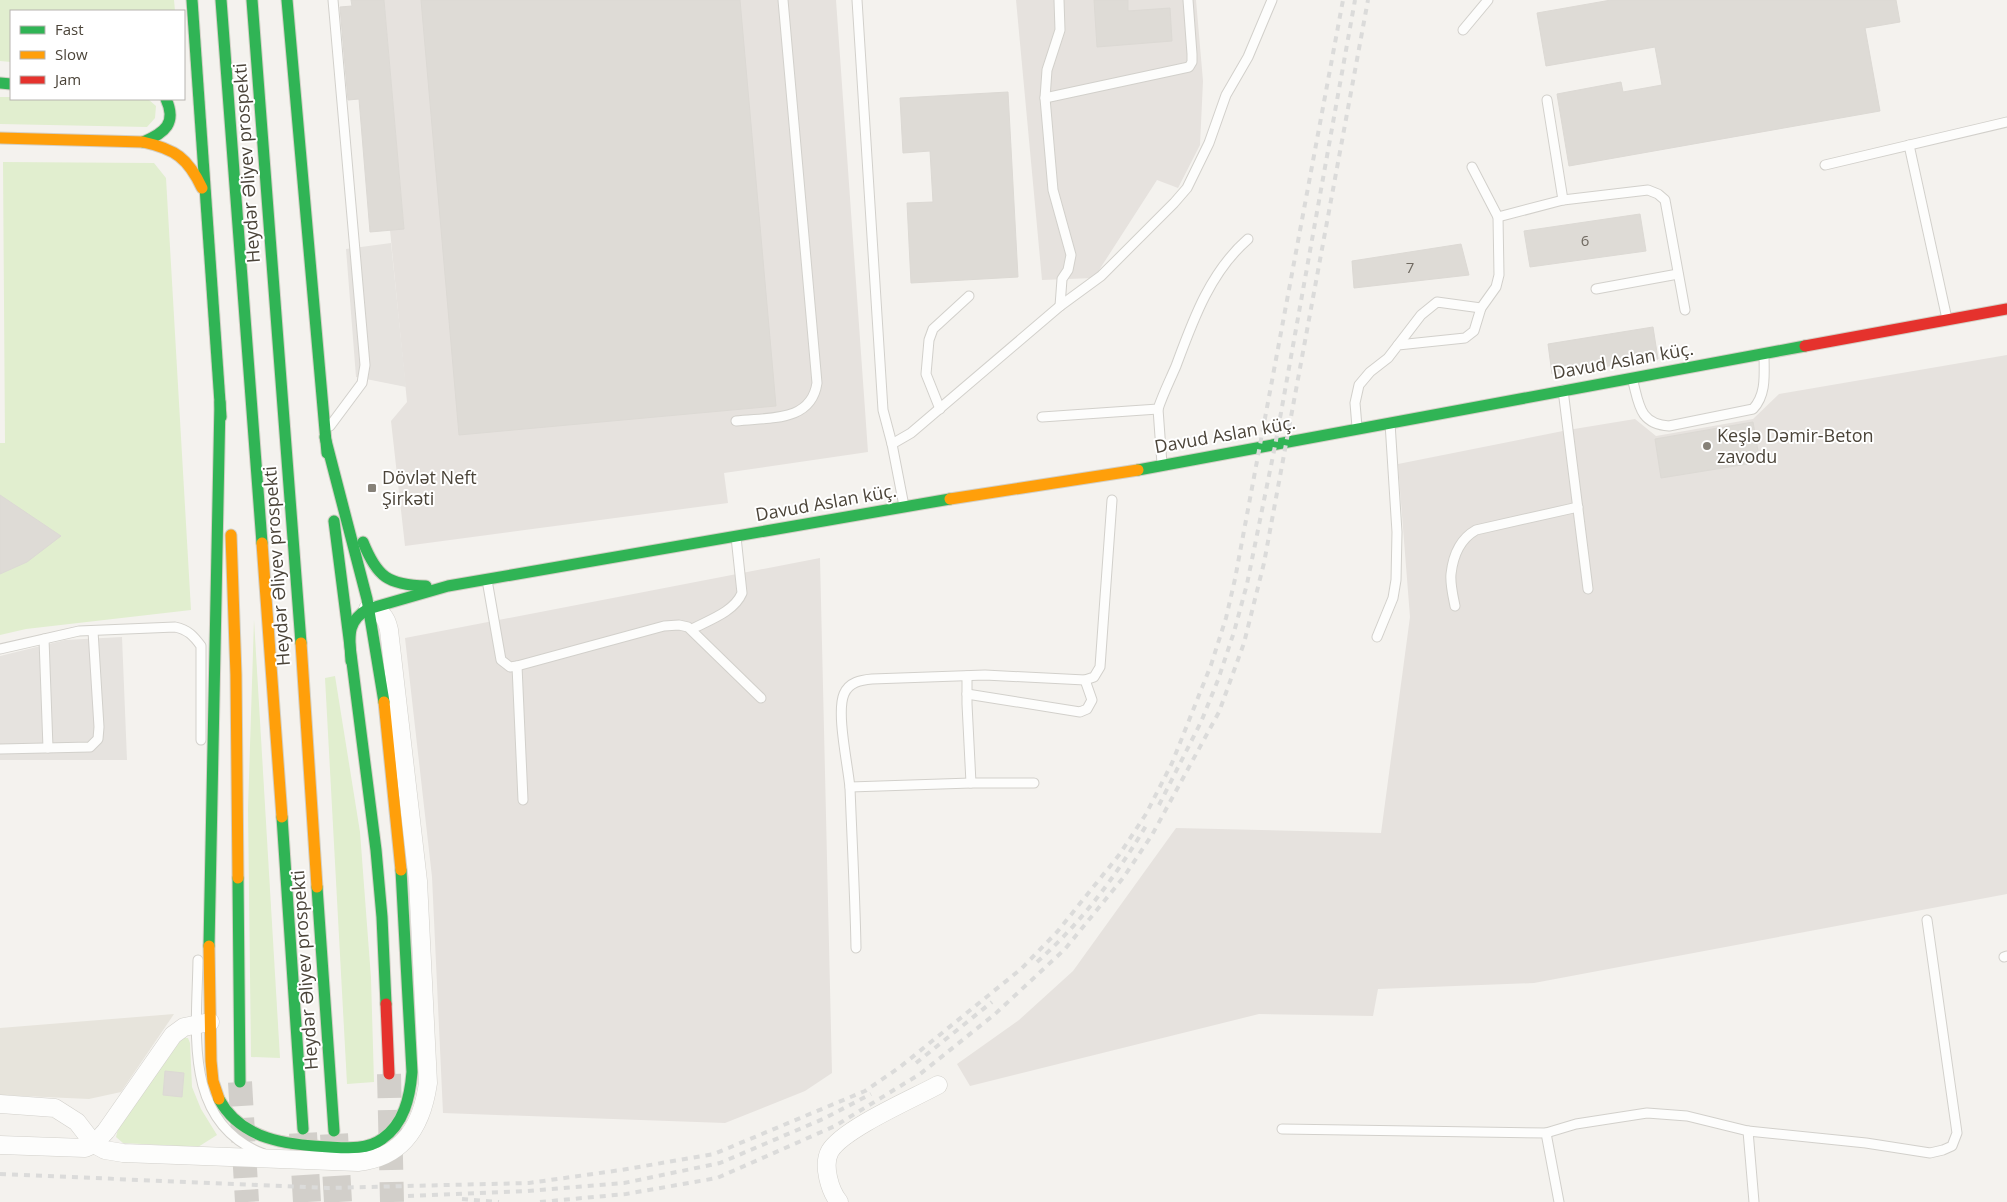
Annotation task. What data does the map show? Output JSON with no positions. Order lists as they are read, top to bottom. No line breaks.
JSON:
{"streets":{"main road":["Heydər Əliyev prospekti","Davud Aslan küç."]},"places":{"other":["Keşlə Dəmir-Beton zavodu"],"transit":["Dövlət Neft Şirkəti"]},"house_numbers":["6","7"],"legend":["Fast","Slow","Jam"]}
